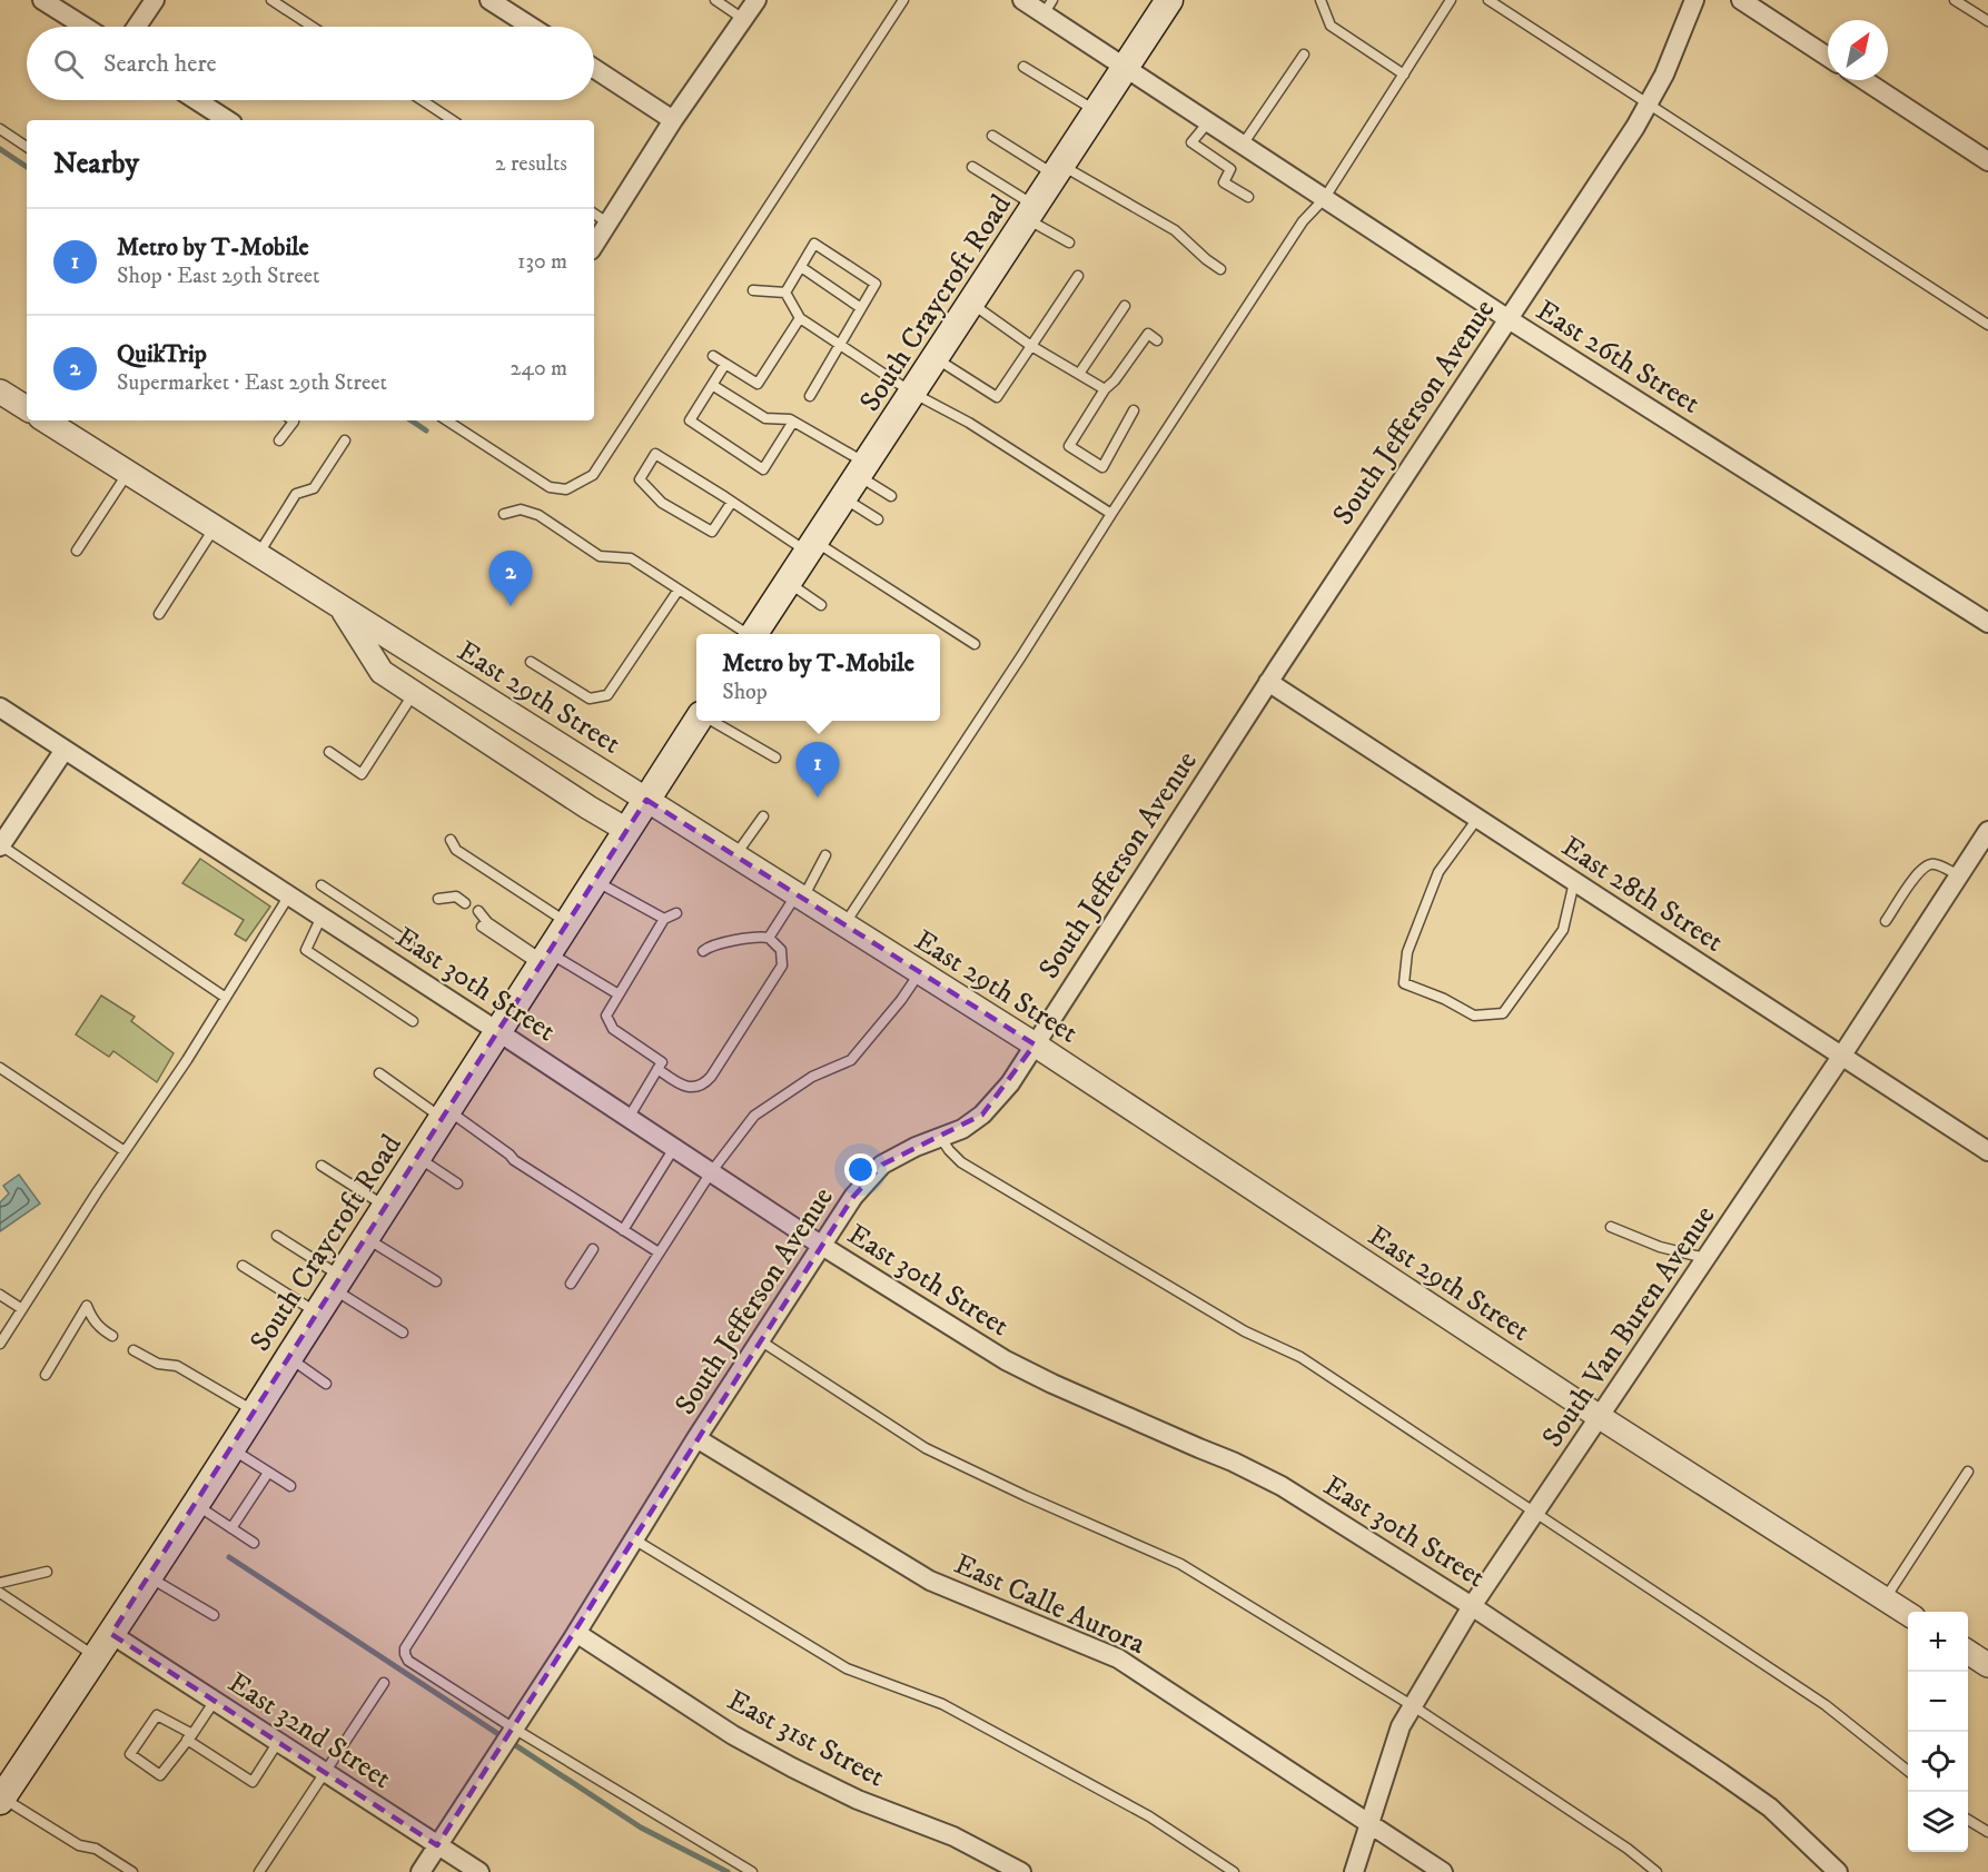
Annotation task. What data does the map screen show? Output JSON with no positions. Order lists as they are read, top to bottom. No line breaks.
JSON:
{"streets":{"main road":["South Craycroft Road"],"street":["East 26th Street","South Jefferson Avenue","East 29th Street","East 28th Street","East 30th Street","South Van Buren Avenue","East Calle Aurora","East 32nd Street","East 31st Street"]},"crossings":[["South Craycroft Road","East 26th Street"],["South Craycroft Road","East 29th Street"],["South Craycroft Road","East 30th Street"],["South Craycroft Road","East 32nd Street"],["East 26th Street","South Jefferson Avenue"],["South Jefferson Avenue","East 29th Street"],["South Jefferson Avenue","East 28th Street"],["South Jefferson Avenue","East 30th Street"],["South Jefferson Avenue","East Calle Aurora"],["South Jefferson Avenue","East 32nd Street"],["South Jefferson Avenue","East 31st Street"],["East 29th Street","South Van Buren Avenue"],["East 28th Street","South Van Buren Avenue"],["East 30th Street","South Van Buren Avenue"],["South Van Buren Avenue","East Calle Aurora"]],"north":"top right","page":{"search":"Search here","heading":["Nearby","2 results"],"list":[{"mark":"1","name":"Metro by T-Mobile","note":"Shop · East 29th Street","value":"130 m"},{"mark":"2","name":"QuikTrip","note":"Supermarket · East 29th Street","value":"240 m"}],"pins":["2","1"],"popup":["Metro by T-Mobile","Shop"],"map_buttons":["+","−"]}}
